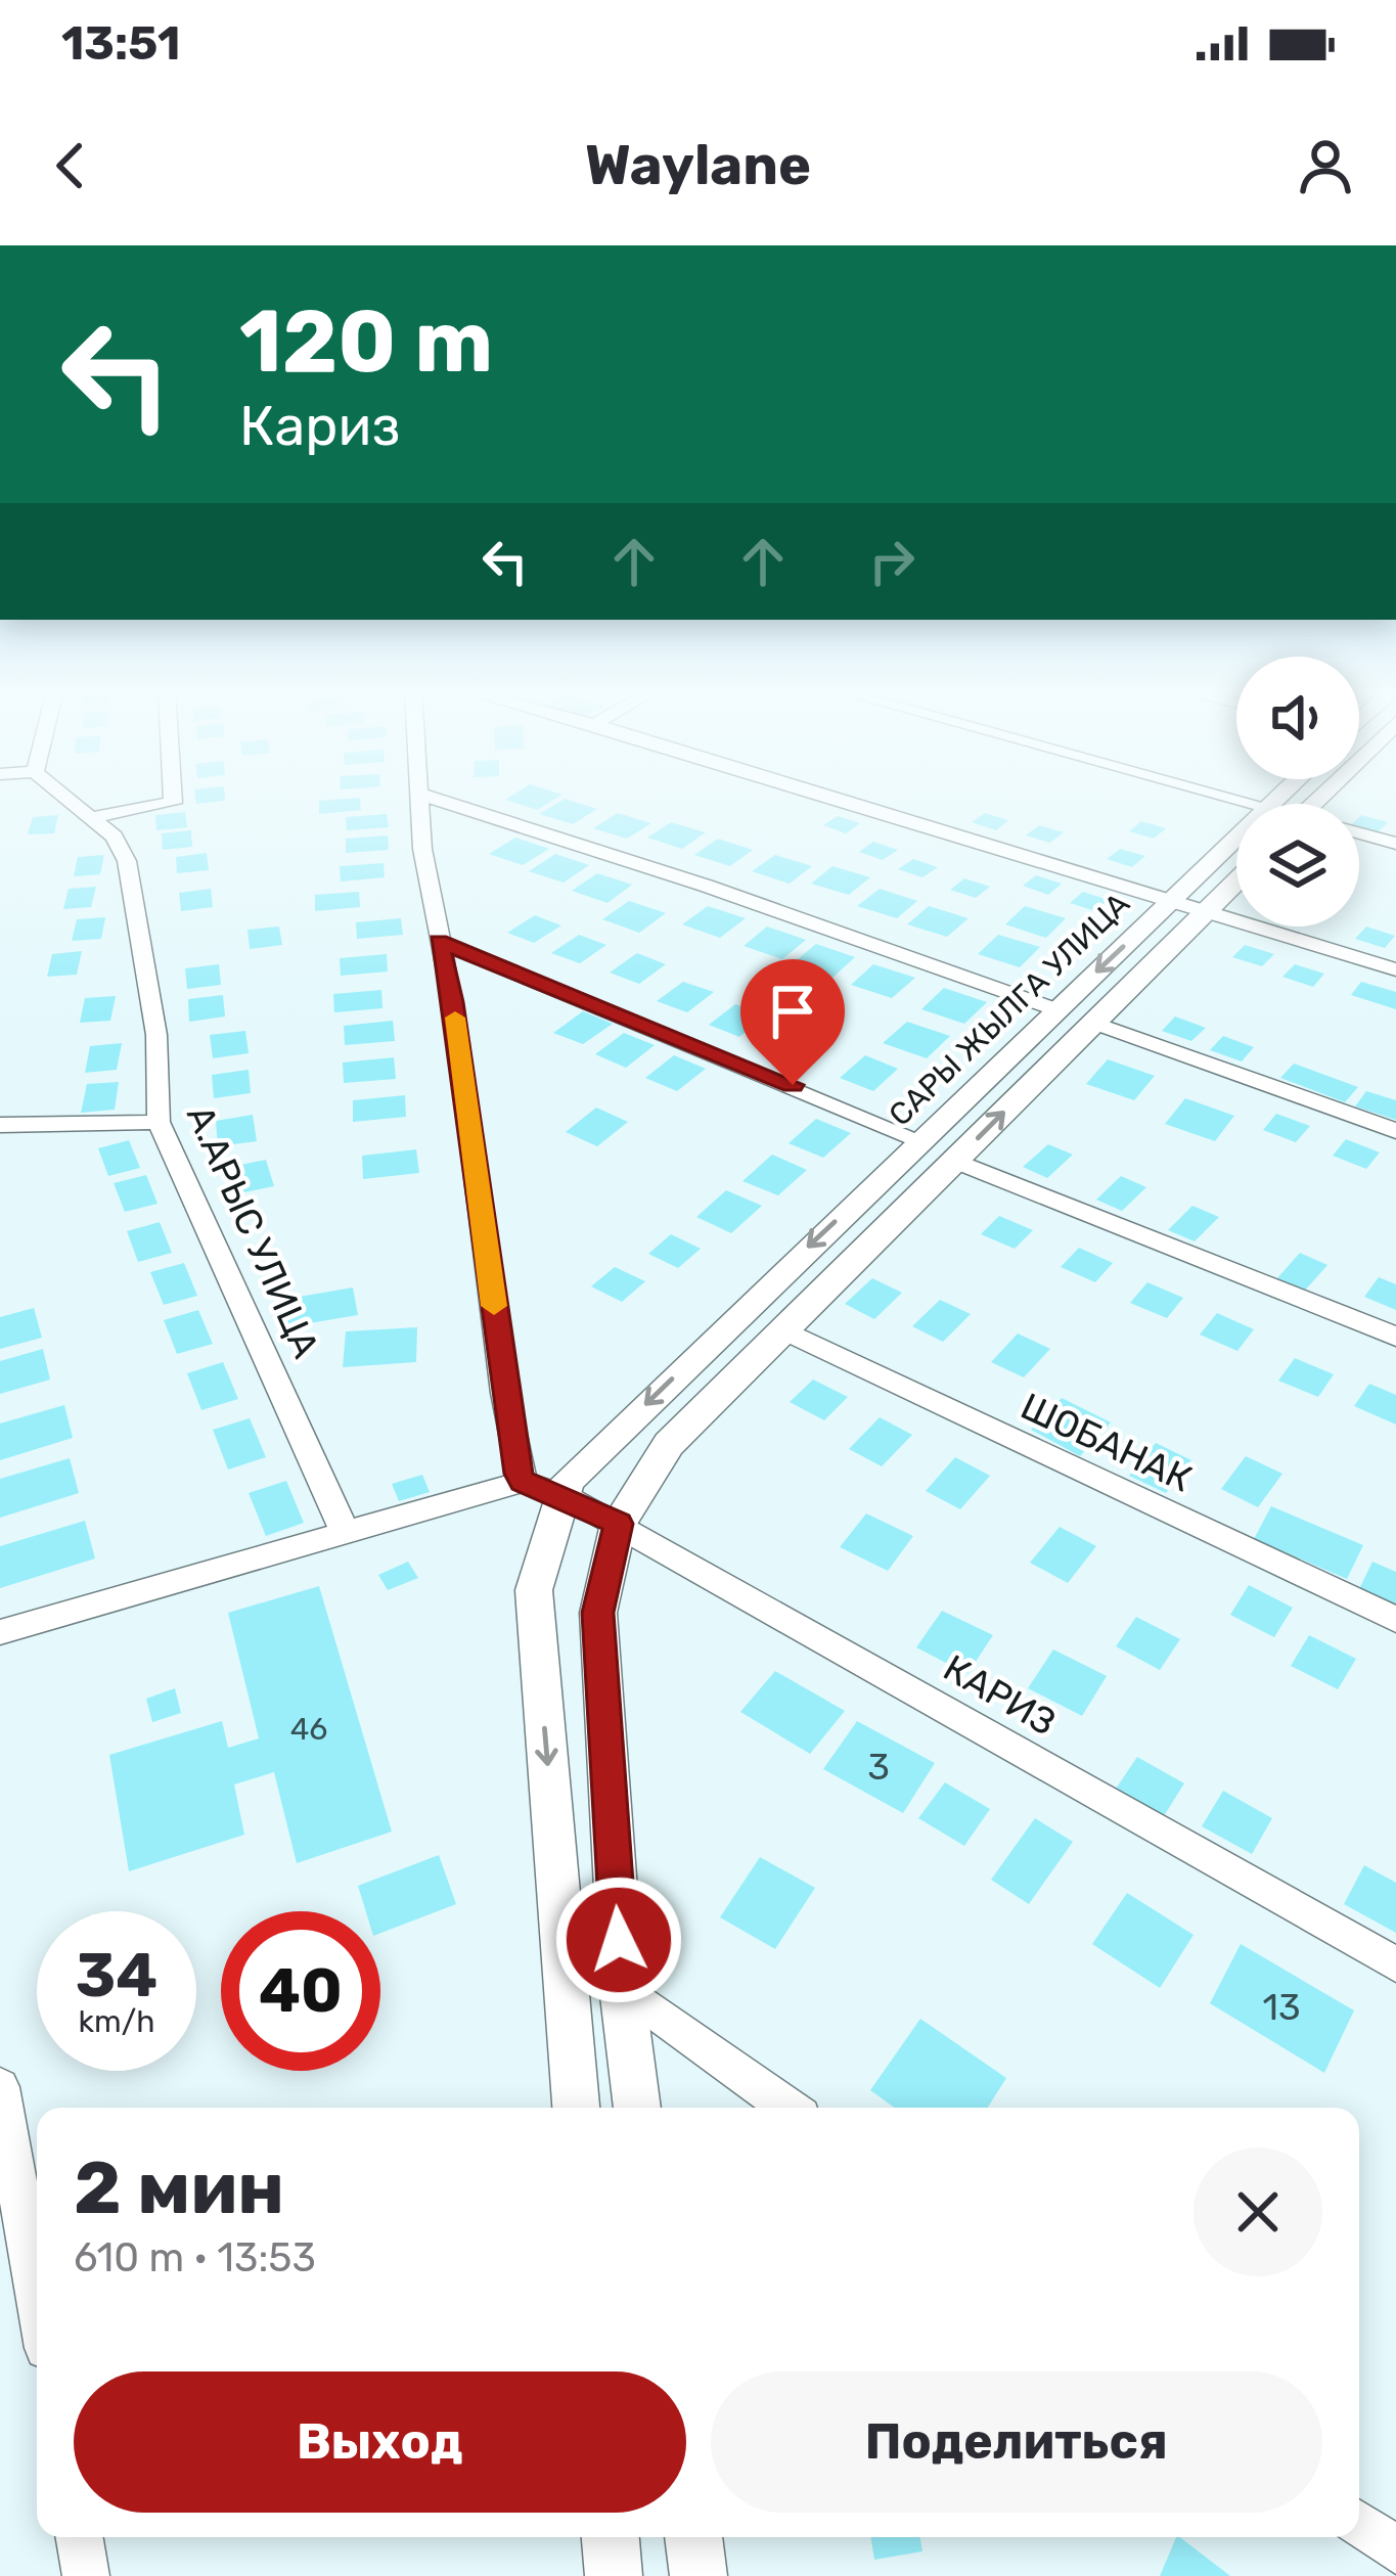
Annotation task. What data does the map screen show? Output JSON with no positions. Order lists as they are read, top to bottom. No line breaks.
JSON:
{"streets":{"street":["САРЫ ЖЫЛГА УЛИЦА","А.АРЫС УЛИЦА","ШОБАНАК","КАРИЗ"]},"crossings":[["САРЫ ЖЫЛГА УЛИЦА","ШОБАНАК"],["САРЫ ЖЫЛГА УЛИЦА","КАРИЗ"]],"house_numbers":["46","3","13"],"page":{"status":"13:51","header":"Waylane","turn":["120 m","Кариз"],"speed":"34 km/h","limit":"40","heading":["2 мин","610 m · 13:53"],"buttons":["Выход","Поделиться"]}}
